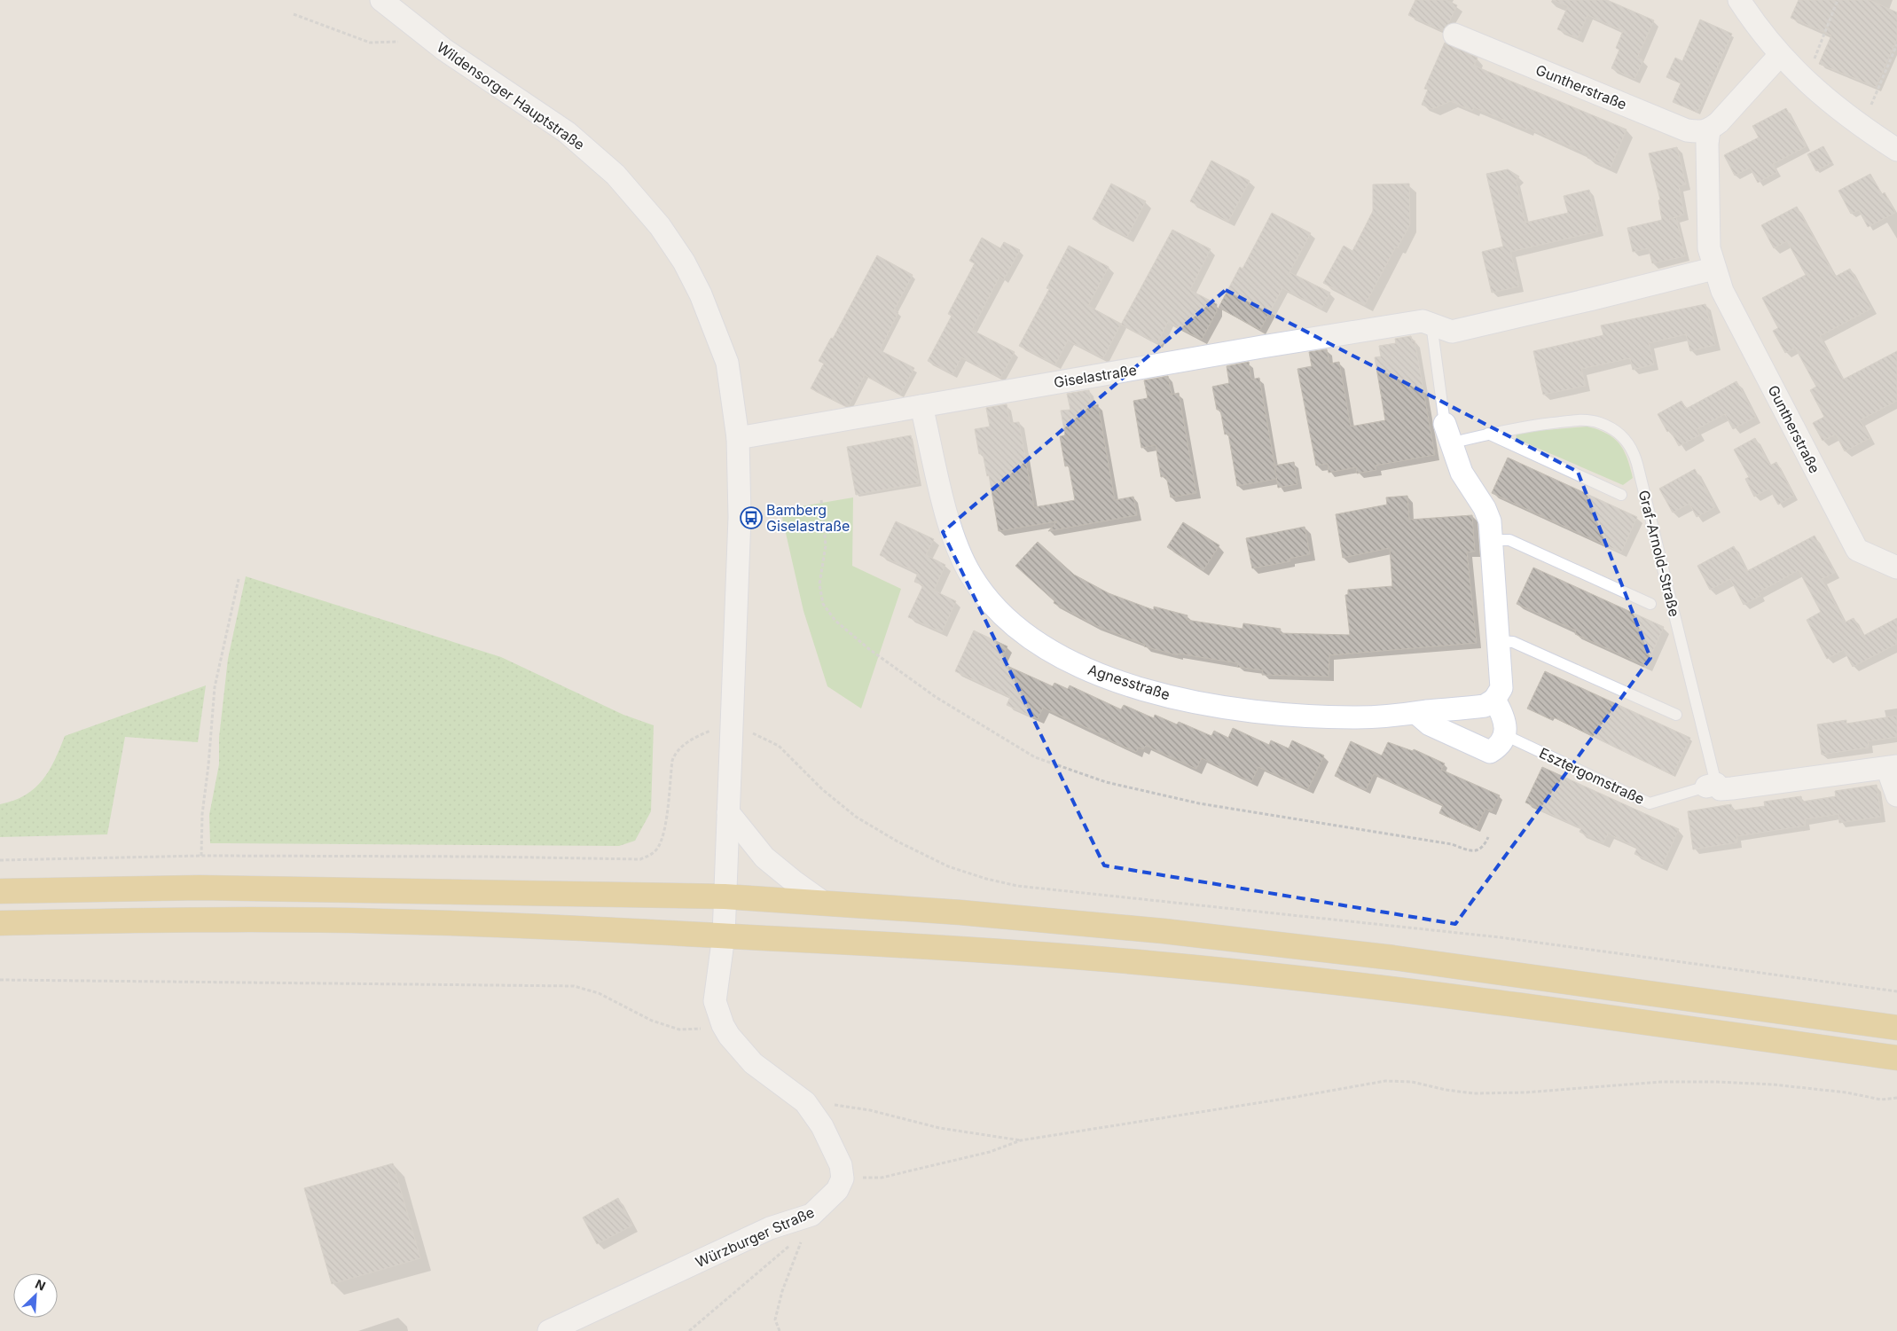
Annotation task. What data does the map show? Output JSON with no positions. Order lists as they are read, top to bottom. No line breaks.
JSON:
{"streets":{"street":["Guntherstraße","Wildensorger Hauptstraße","Giselastraße","Agnesstraße","Würzburger Straße"],"lane":["Graf-Arnold-Straße","Esztergomstraße"]},"crossings":[["Guntherstraße","Giselastraße"],["Wildensorger Hauptstraße","Giselastraße"],["Giselastraße","Agnesstraße"],["Graf-Arnold-Straße","Esztergomstraße"]],"places":{"bus stop":["Bamberg Giselastraße"]},"north":"top right"}
